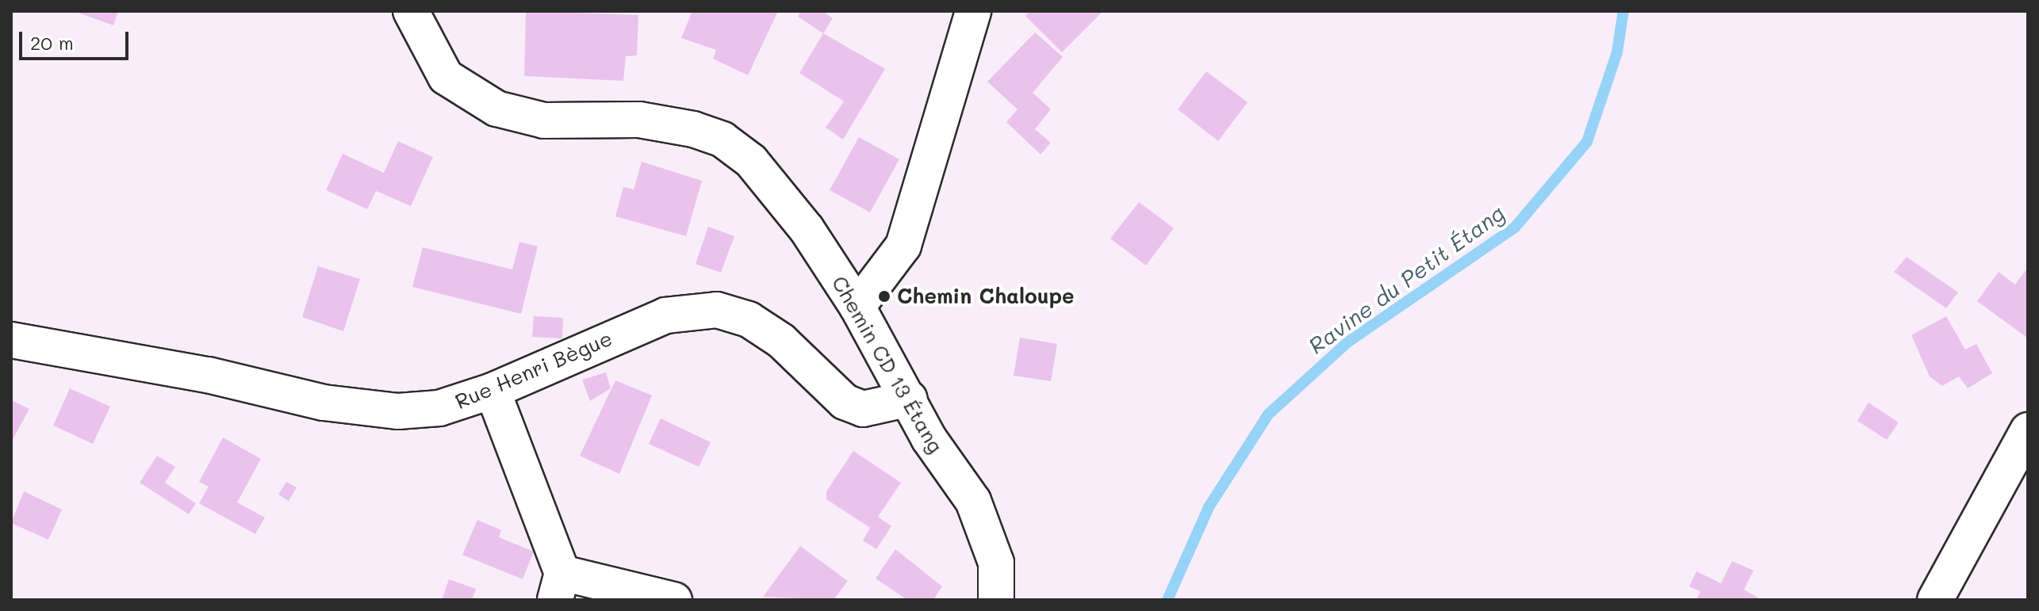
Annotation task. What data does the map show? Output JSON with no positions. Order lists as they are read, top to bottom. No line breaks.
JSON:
{"streets":{"street":["Chemin CD 13 Étang","Rue Henri Bègue"]},"crossings":[["Chemin CD 13 Étang","Rue Henri Bègue"]],"water":["Ravine du Petit Étang"],"places":["Chemin Chaloupe"],"scale_bar":"20 m"}
